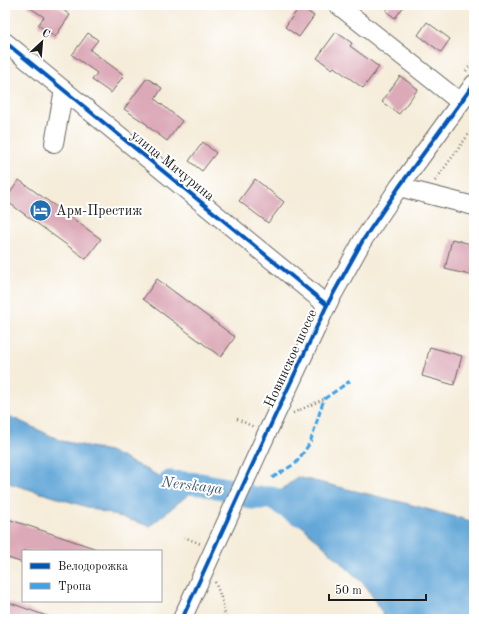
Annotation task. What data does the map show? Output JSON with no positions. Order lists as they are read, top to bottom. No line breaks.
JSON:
{"streets":{"street":["улица Мичурина","Новинское шоссе"]},"crossings":[["улица Мичурина","Новинское шоссе"]],"water":["Nerskaya"],"places":{"hotel":["Арм-Престиж"]},"legend":["Велодорожка","Тропа"],"scale_bar":"50 m","north":"top right"}
